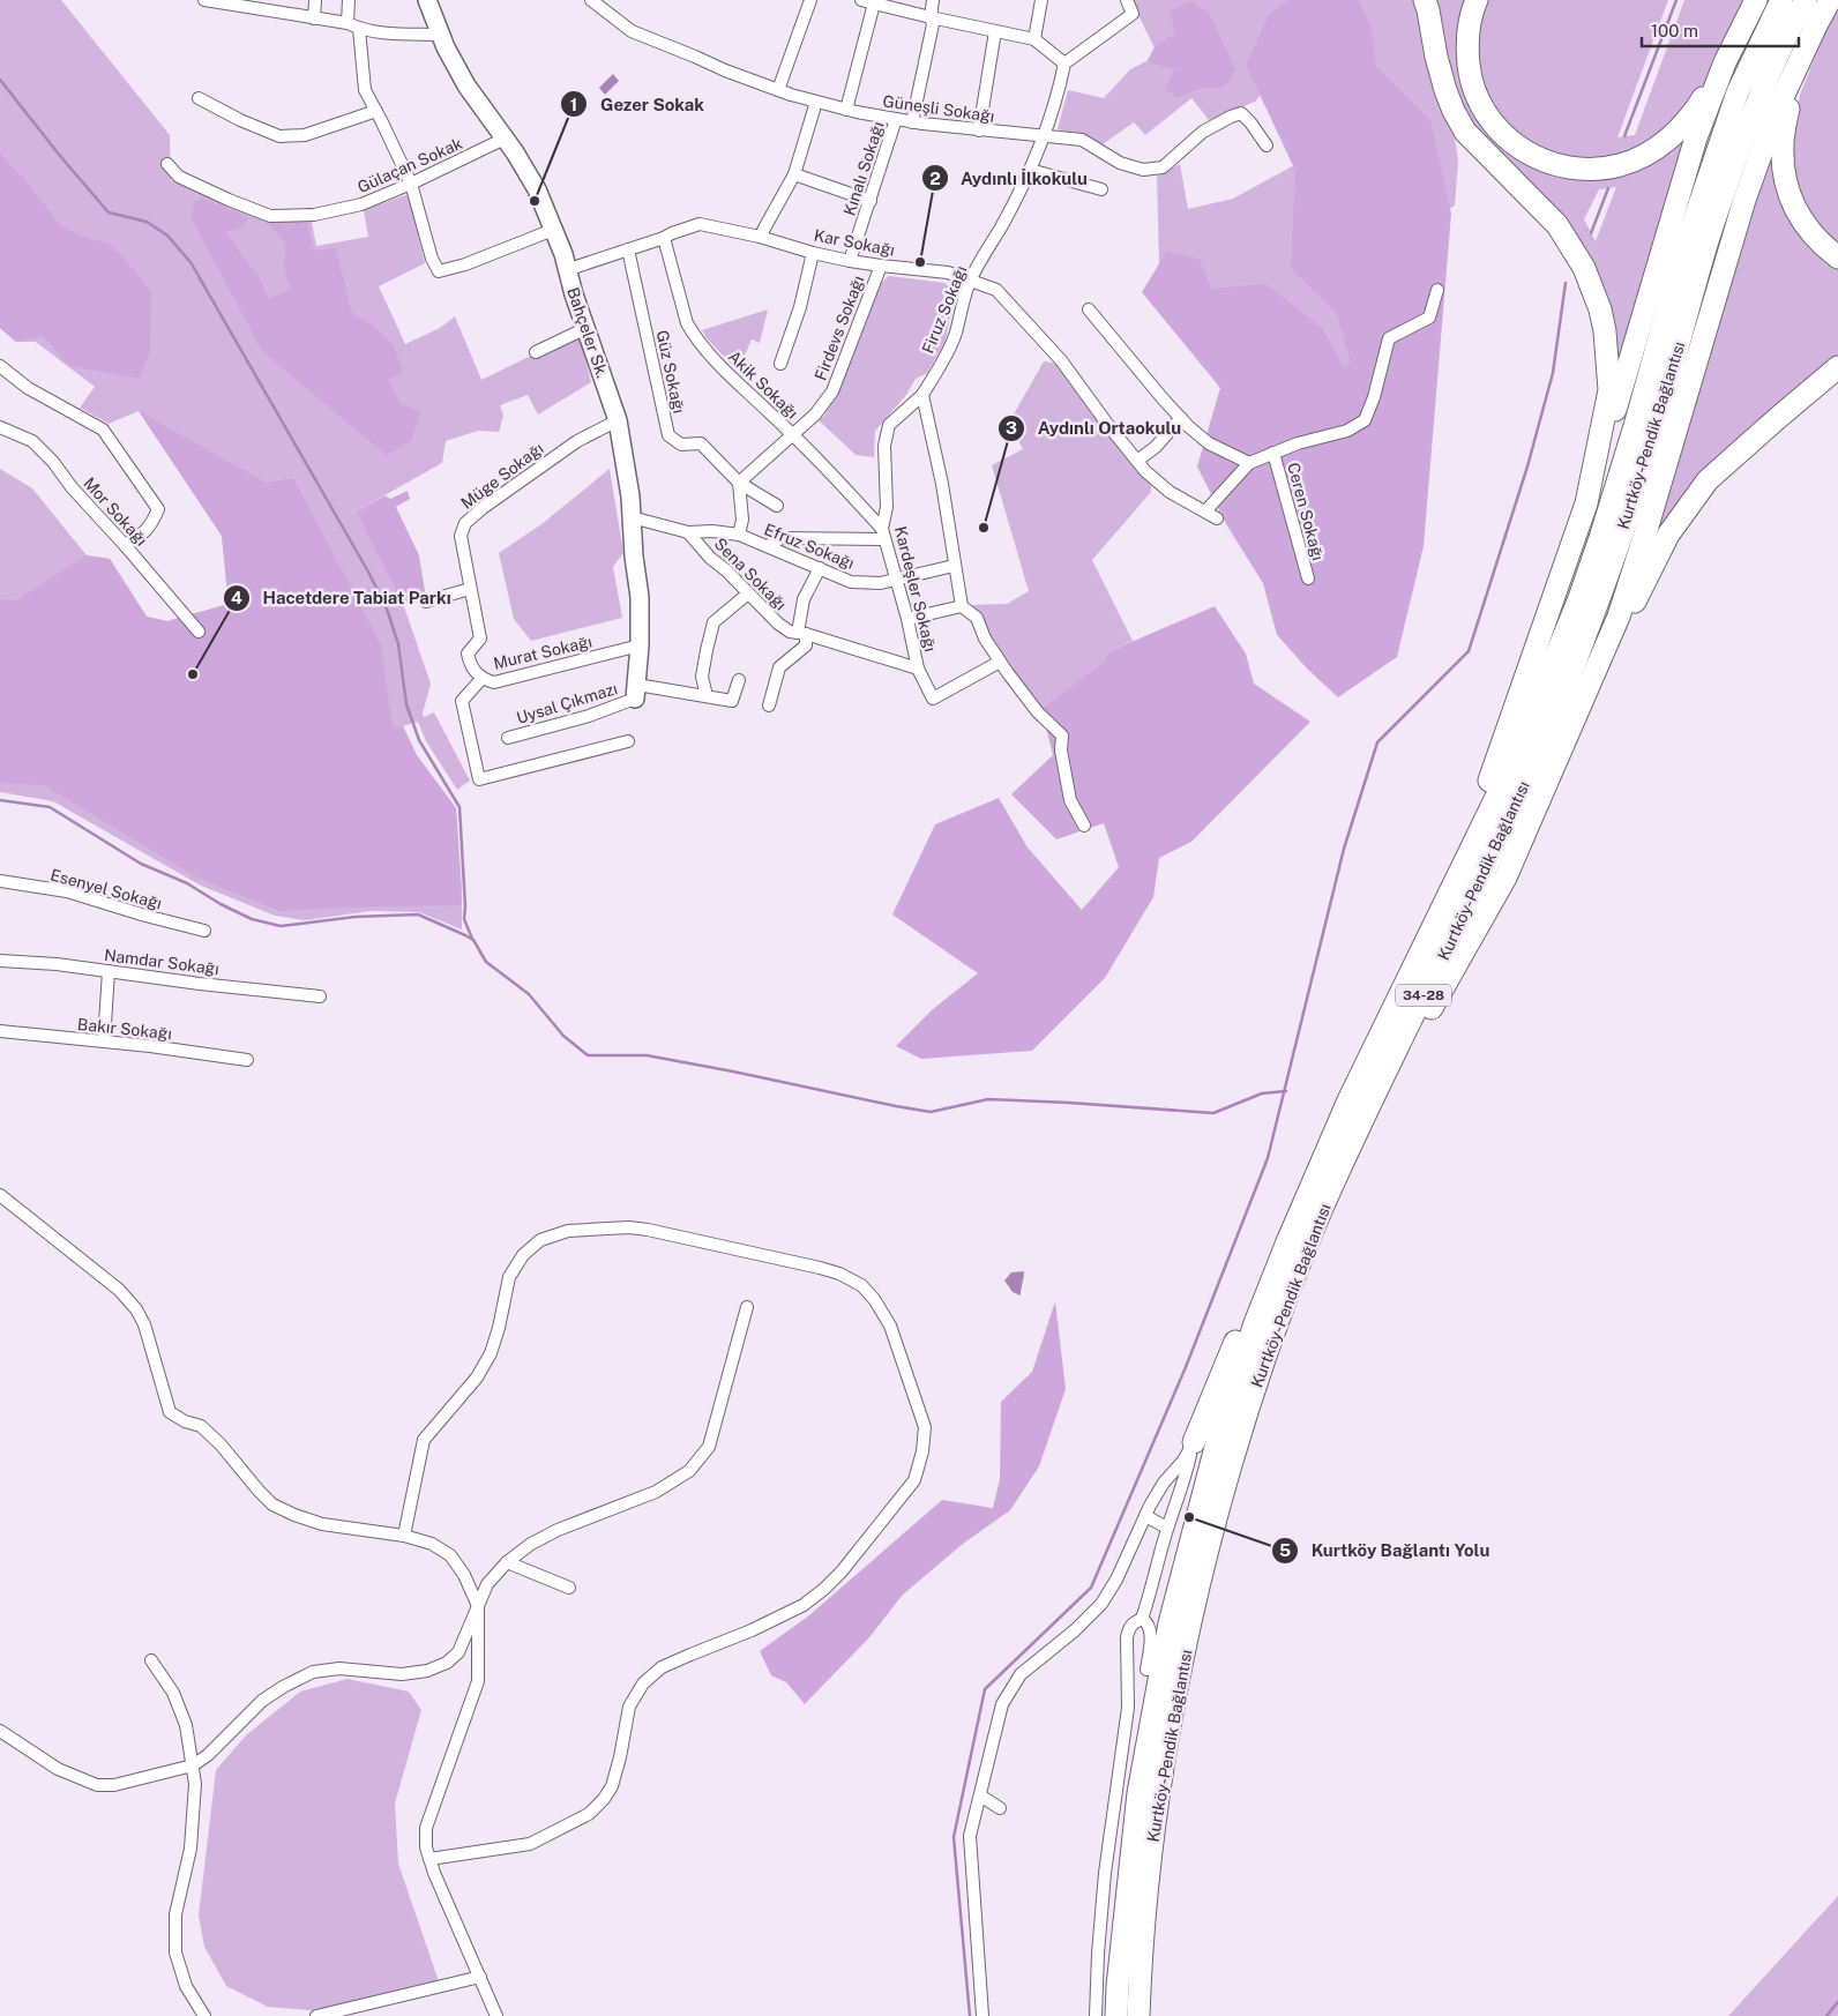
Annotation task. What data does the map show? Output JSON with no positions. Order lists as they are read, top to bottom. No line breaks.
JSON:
{"streets":{"highway":["Kurtköy-Pendik Bağlantısı","34-28"],"street":["Güneşli Sokağı","Gülaçan Sokak","Kınalı Sokağı","Kar Sokağı","Firuz Sokağı","Firdevs Sokağı","Bahçeler Sk.","Güz Sokağı","Akik Sokağı","Müge Sokağı","Mor Sokağı","Ceren Sokağı","Efruz Sokağı","Sena Sokağı","Kardeşler Sokağı","Murat Sokağı","Uysal Çıkmazı","Esenyel Sokağı","Namdar Sokağı","Bakır Sokağı"]},"crossings":[["Güneşli Sokağı","Kınalı Sokağı"],["Güneşli Sokağı","Firuz Sokağı"],["Gülaçan Sokak","Bahçeler Sk."],["Kınalı Sokağı","Kar Sokağı"],["Kar Sokağı","Firuz Sokağı"],["Kar Sokağı","Firdevs Sokağı"],["Kar Sokağı","Bahçeler Sk."],["Kar Sokağı","Güz Sokağı"],["Kar Sokağı","Akik Sokağı"],["Firuz Sokağı","Kardeşler Sokağı"],["Firdevs Sokağı","Güz Sokağı"],["Firdevs Sokağı","Akik Sokağı"],["Bahçeler Sk.","Müge Sokağı"],["Bahçeler Sk.","Murat Sokağı"],["Bahçeler Sk.","Uysal Çıkmazı"],["Akik Sokağı","Kardeşler Sokağı"],["Müge Sokağı","Murat Sokağı"],["Efruz Sokağı","Sena Sokağı"],["Efruz Sokağı","Kardeşler Sokağı"],["Sena Sokağı","Kardeşler Sokağı"]],"places":["Gezer Sokak","Aydınlı İlkokulu","Aydınlı Ortaokulu","Hacetdere Tabiat Parkı","Kurtköy Bağlantı Yolu"],"scale_bar":"100 m"}
